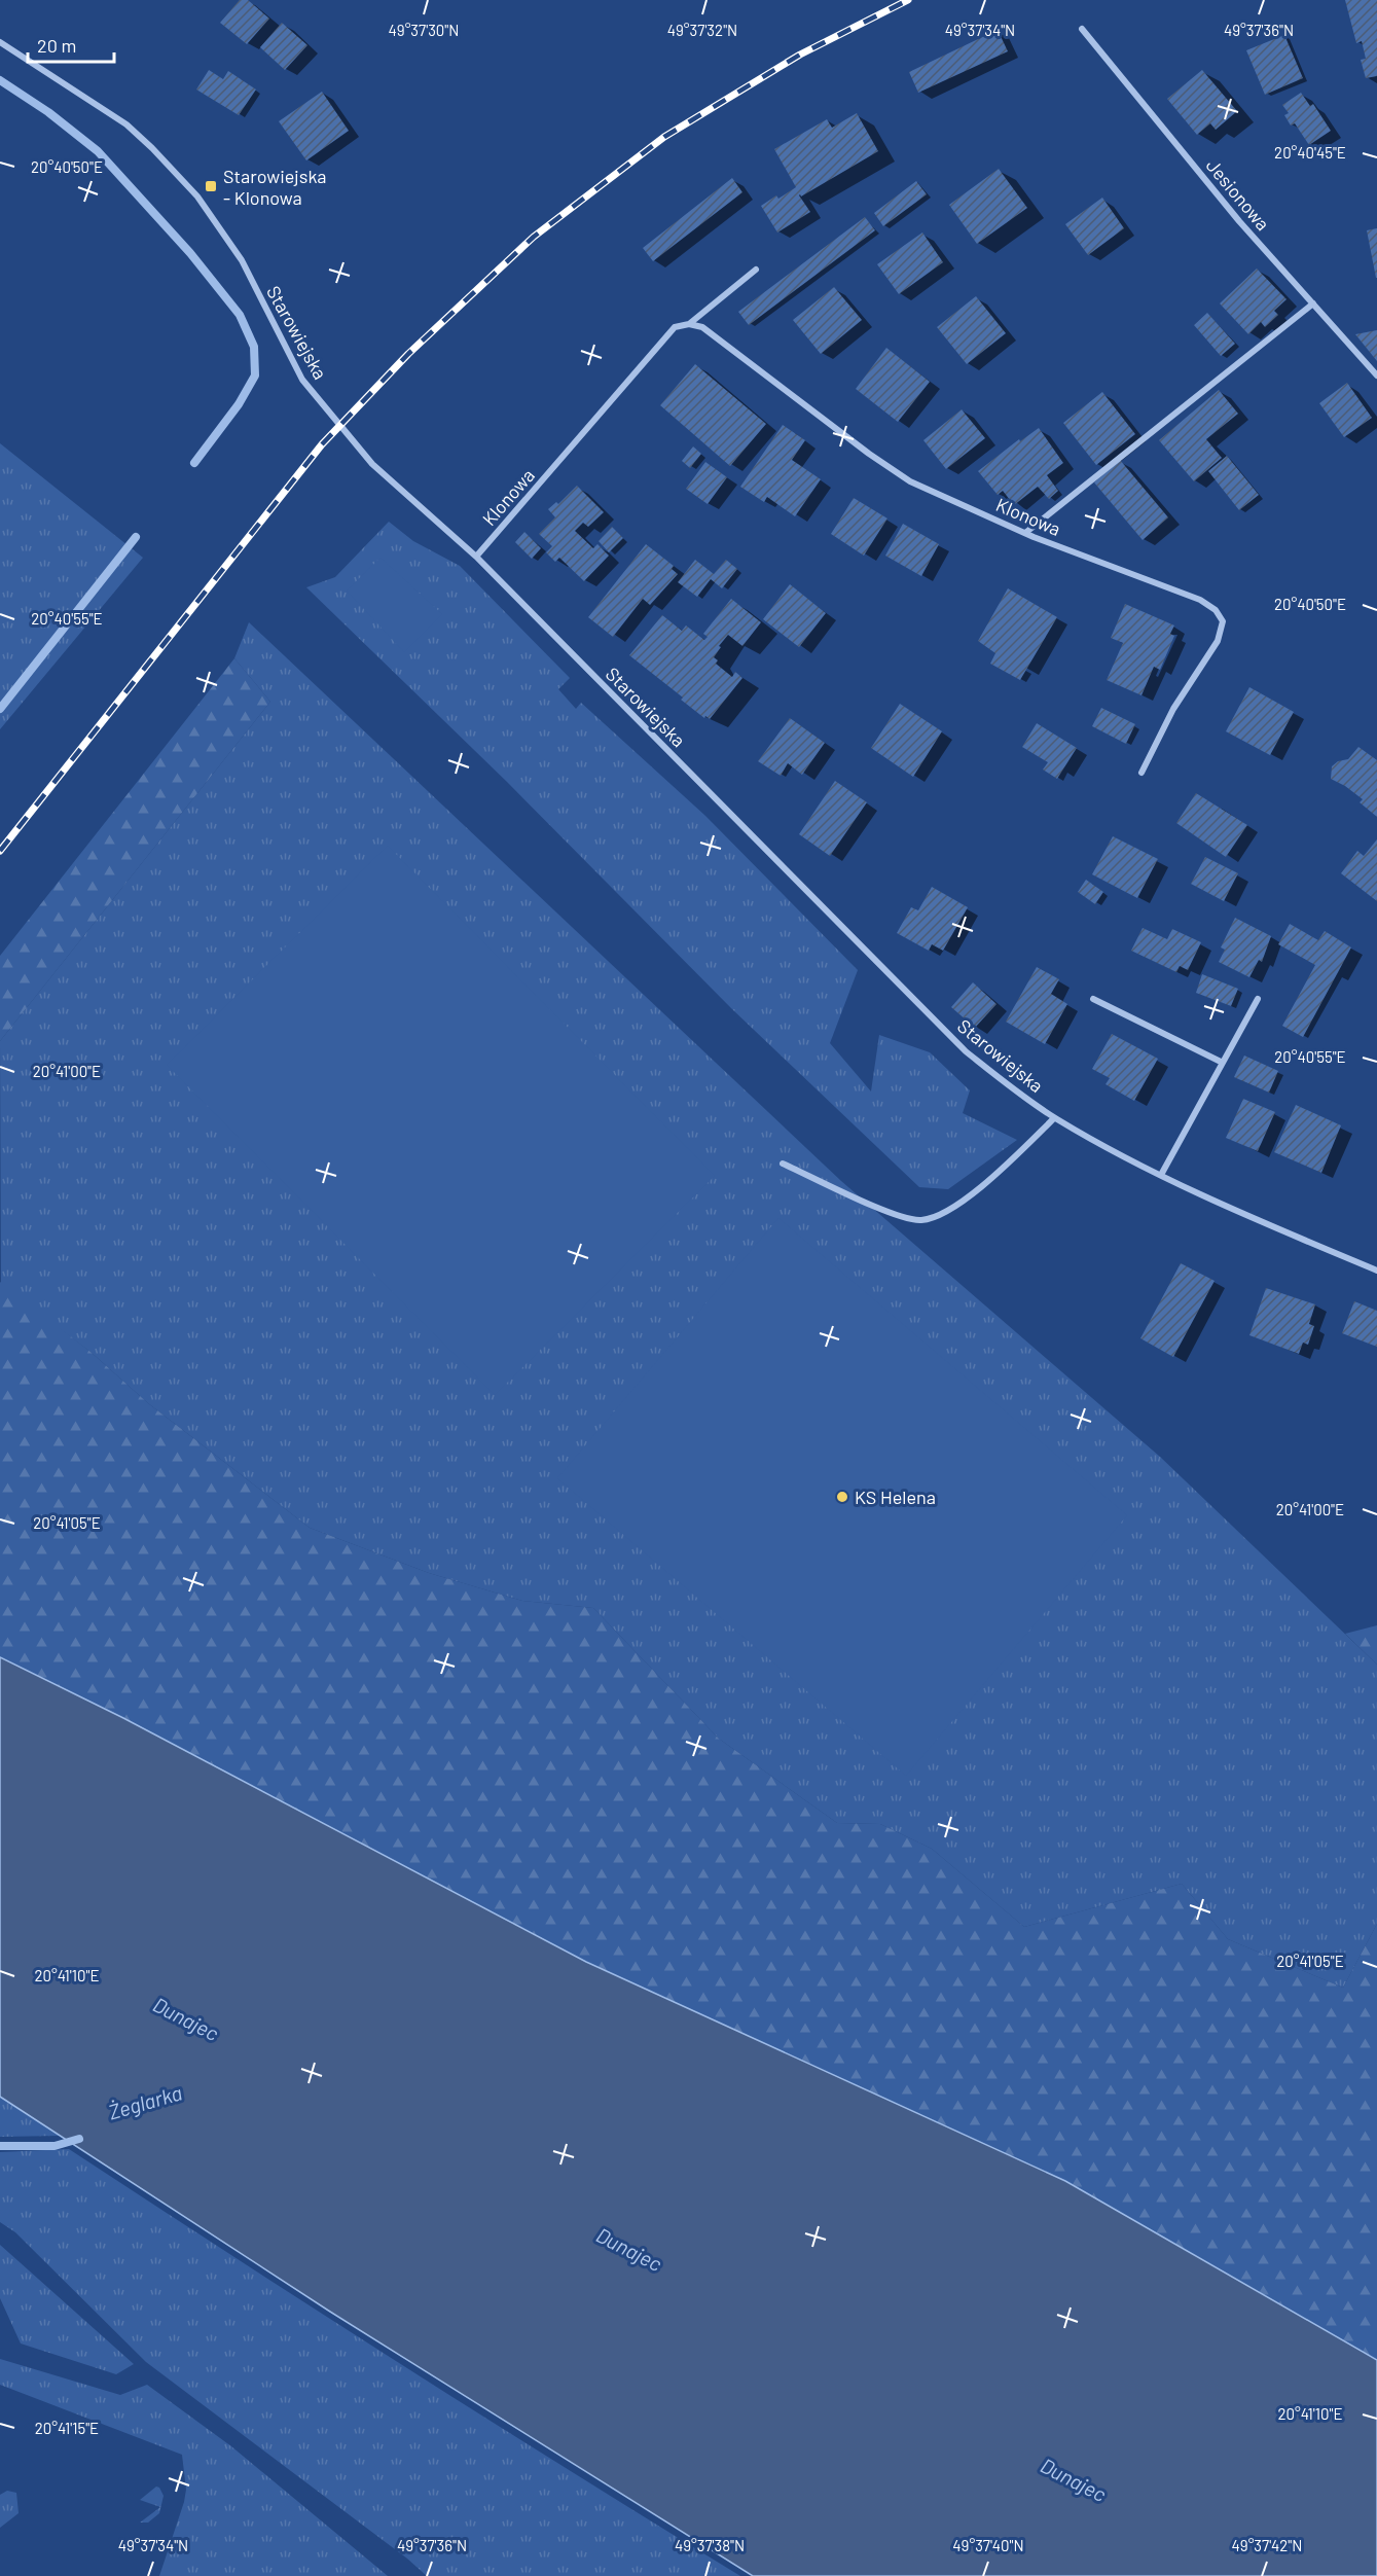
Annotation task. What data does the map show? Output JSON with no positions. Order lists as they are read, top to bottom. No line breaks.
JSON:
{"streets":{"street":["Jesionowa","Starowiejska","Klonowa"]},"crossings":[["Starowiejska","Klonowa"]],"water":["Dunajec","Żeglarka"],"places":{"transit":["Starowiejska - Klonowa"],"other":["KS Helena"]},"scale_bar":"20 m","coordinates":["49°37'30\"N","49°37'32\"N","49°37'34\"N","49°37'36\"N","20°40'45\"E","20°40'50\"E","20°40'55\"E","20°41'00\"E","20°41'05\"E","20°41'10\"E","20°41'15\"E","49°37'38\"N","49°37'40\"N","49°37'42\"N"]}
